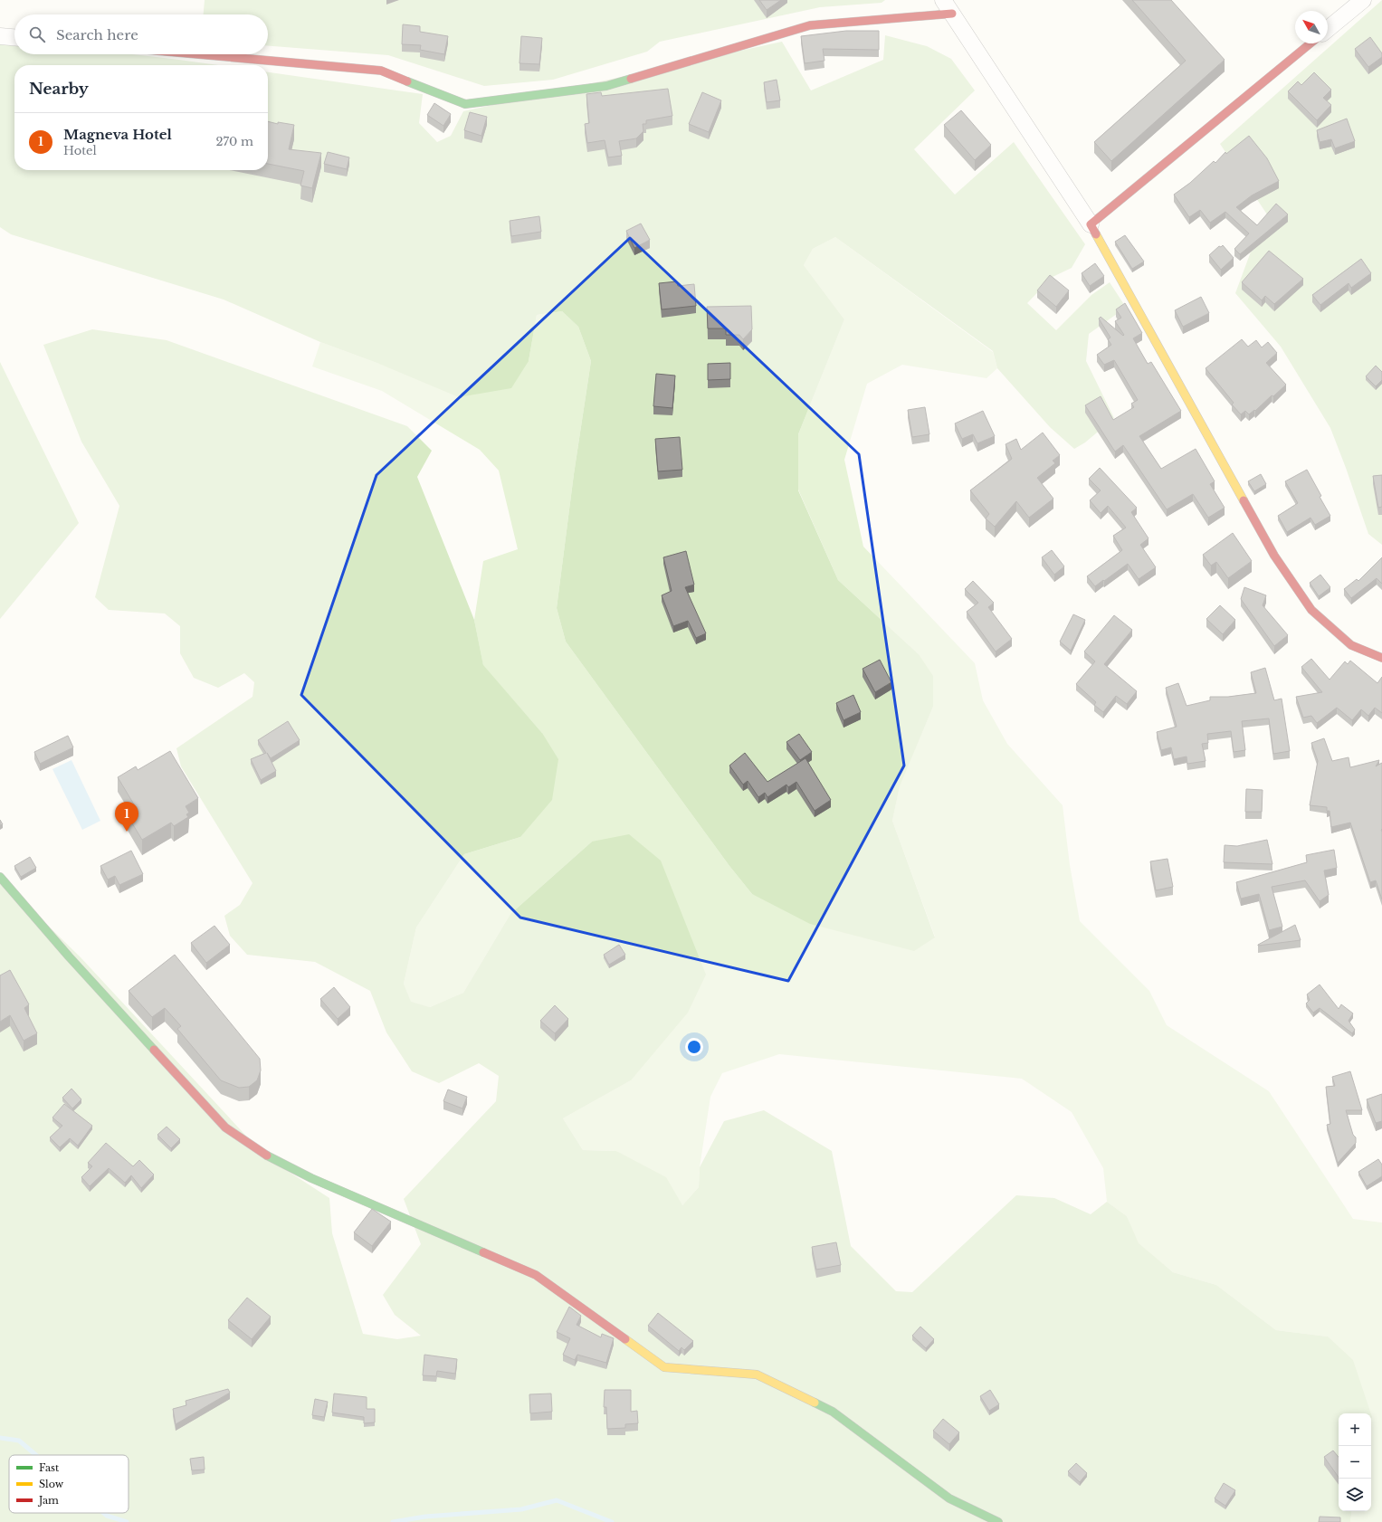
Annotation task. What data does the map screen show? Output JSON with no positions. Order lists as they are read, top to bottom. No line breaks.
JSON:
{"legend":["Fast","Slow","Jam"],"north":"top left","page":{"search":"Search here","heading":"Nearby","list":[{"mark":"1","name":"Magneva Hotel","note":"Hotel","value":"270 m"}],"pins":"1","map_buttons":["+","−"]}}
